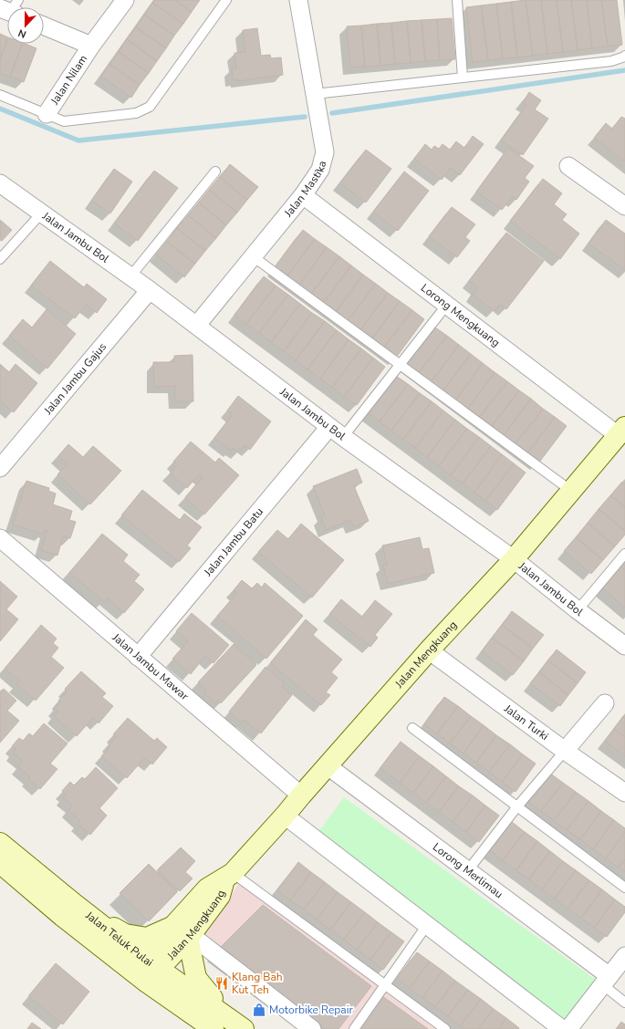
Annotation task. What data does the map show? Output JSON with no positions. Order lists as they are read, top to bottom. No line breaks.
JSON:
{"streets":{"street":["Jalan Nilam","Jalan Mastika","Jalan Jambu Bol","Lorong Mengkuang","Jalan Jambu Gajus","Jalan Jambu Batu","Jalan Mengkuang","Jalan Jambu Mawar","Jalan Turki","Lorong Merlimau","Jalan Teluk Pulai"]},"crossings":[["Jalan Mastika","Jalan Jambu Bol"],["Jalan Mastika","Lorong Mengkuang"],["Jalan Jambu Bol","Jalan Jambu Gajus"],["Jalan Jambu Bol","Jalan Jambu Batu"],["Jalan Jambu Bol","Jalan Mengkuang"],["Lorong Mengkuang","Jalan Mengkuang"],["Jalan Jambu Batu","Jalan Jambu Mawar"],["Jalan Mengkuang","Jalan Jambu Mawar"],["Jalan Mengkuang","Jalan Turki"],["Jalan Mengkuang","Lorong Merlimau"],["Jalan Mengkuang","Jalan Teluk Pulai"]],"places":{"restaurant":["Klang Bah Kut Teh"],"shop":["Motorbike Repair"]},"north":"bottom"}
